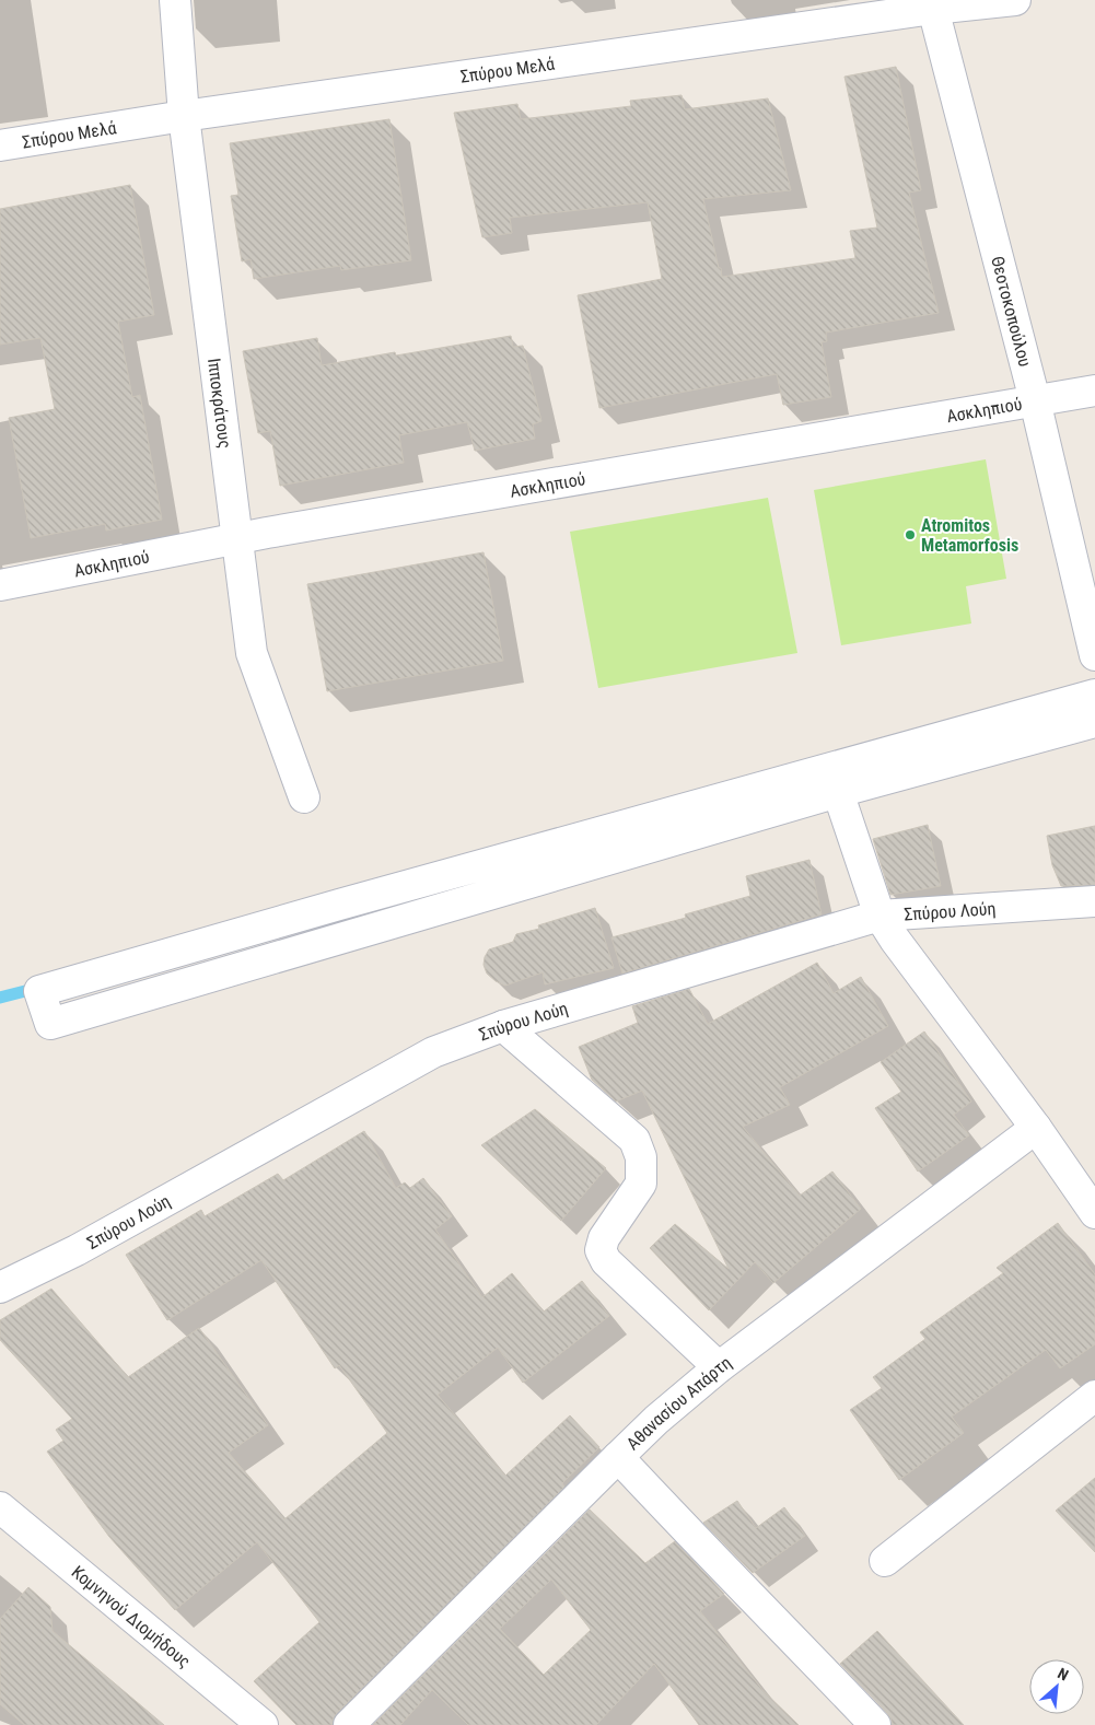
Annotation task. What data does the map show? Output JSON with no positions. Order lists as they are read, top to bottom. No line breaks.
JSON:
{"streets":{"street":["Σπύρου Μελά","Θεοτοκοπούλου","Ιπποκράτους","Ασκληπιού","Σπύρου Λούη","Αθανασίου Απάρτη","Κομνηνού Διομήδους"]},"crossings":[["Σπύρου Μελά","Θεοτοκοπούλου"],["Σπύρου Μελά","Ιπποκράτους"],["Θεοτοκοπούλου","Ασκληπιού"],["Ιπποκράτους","Ασκληπιού"]],"places":["Atromitos Metamorfosis"],"north":"top right"}
